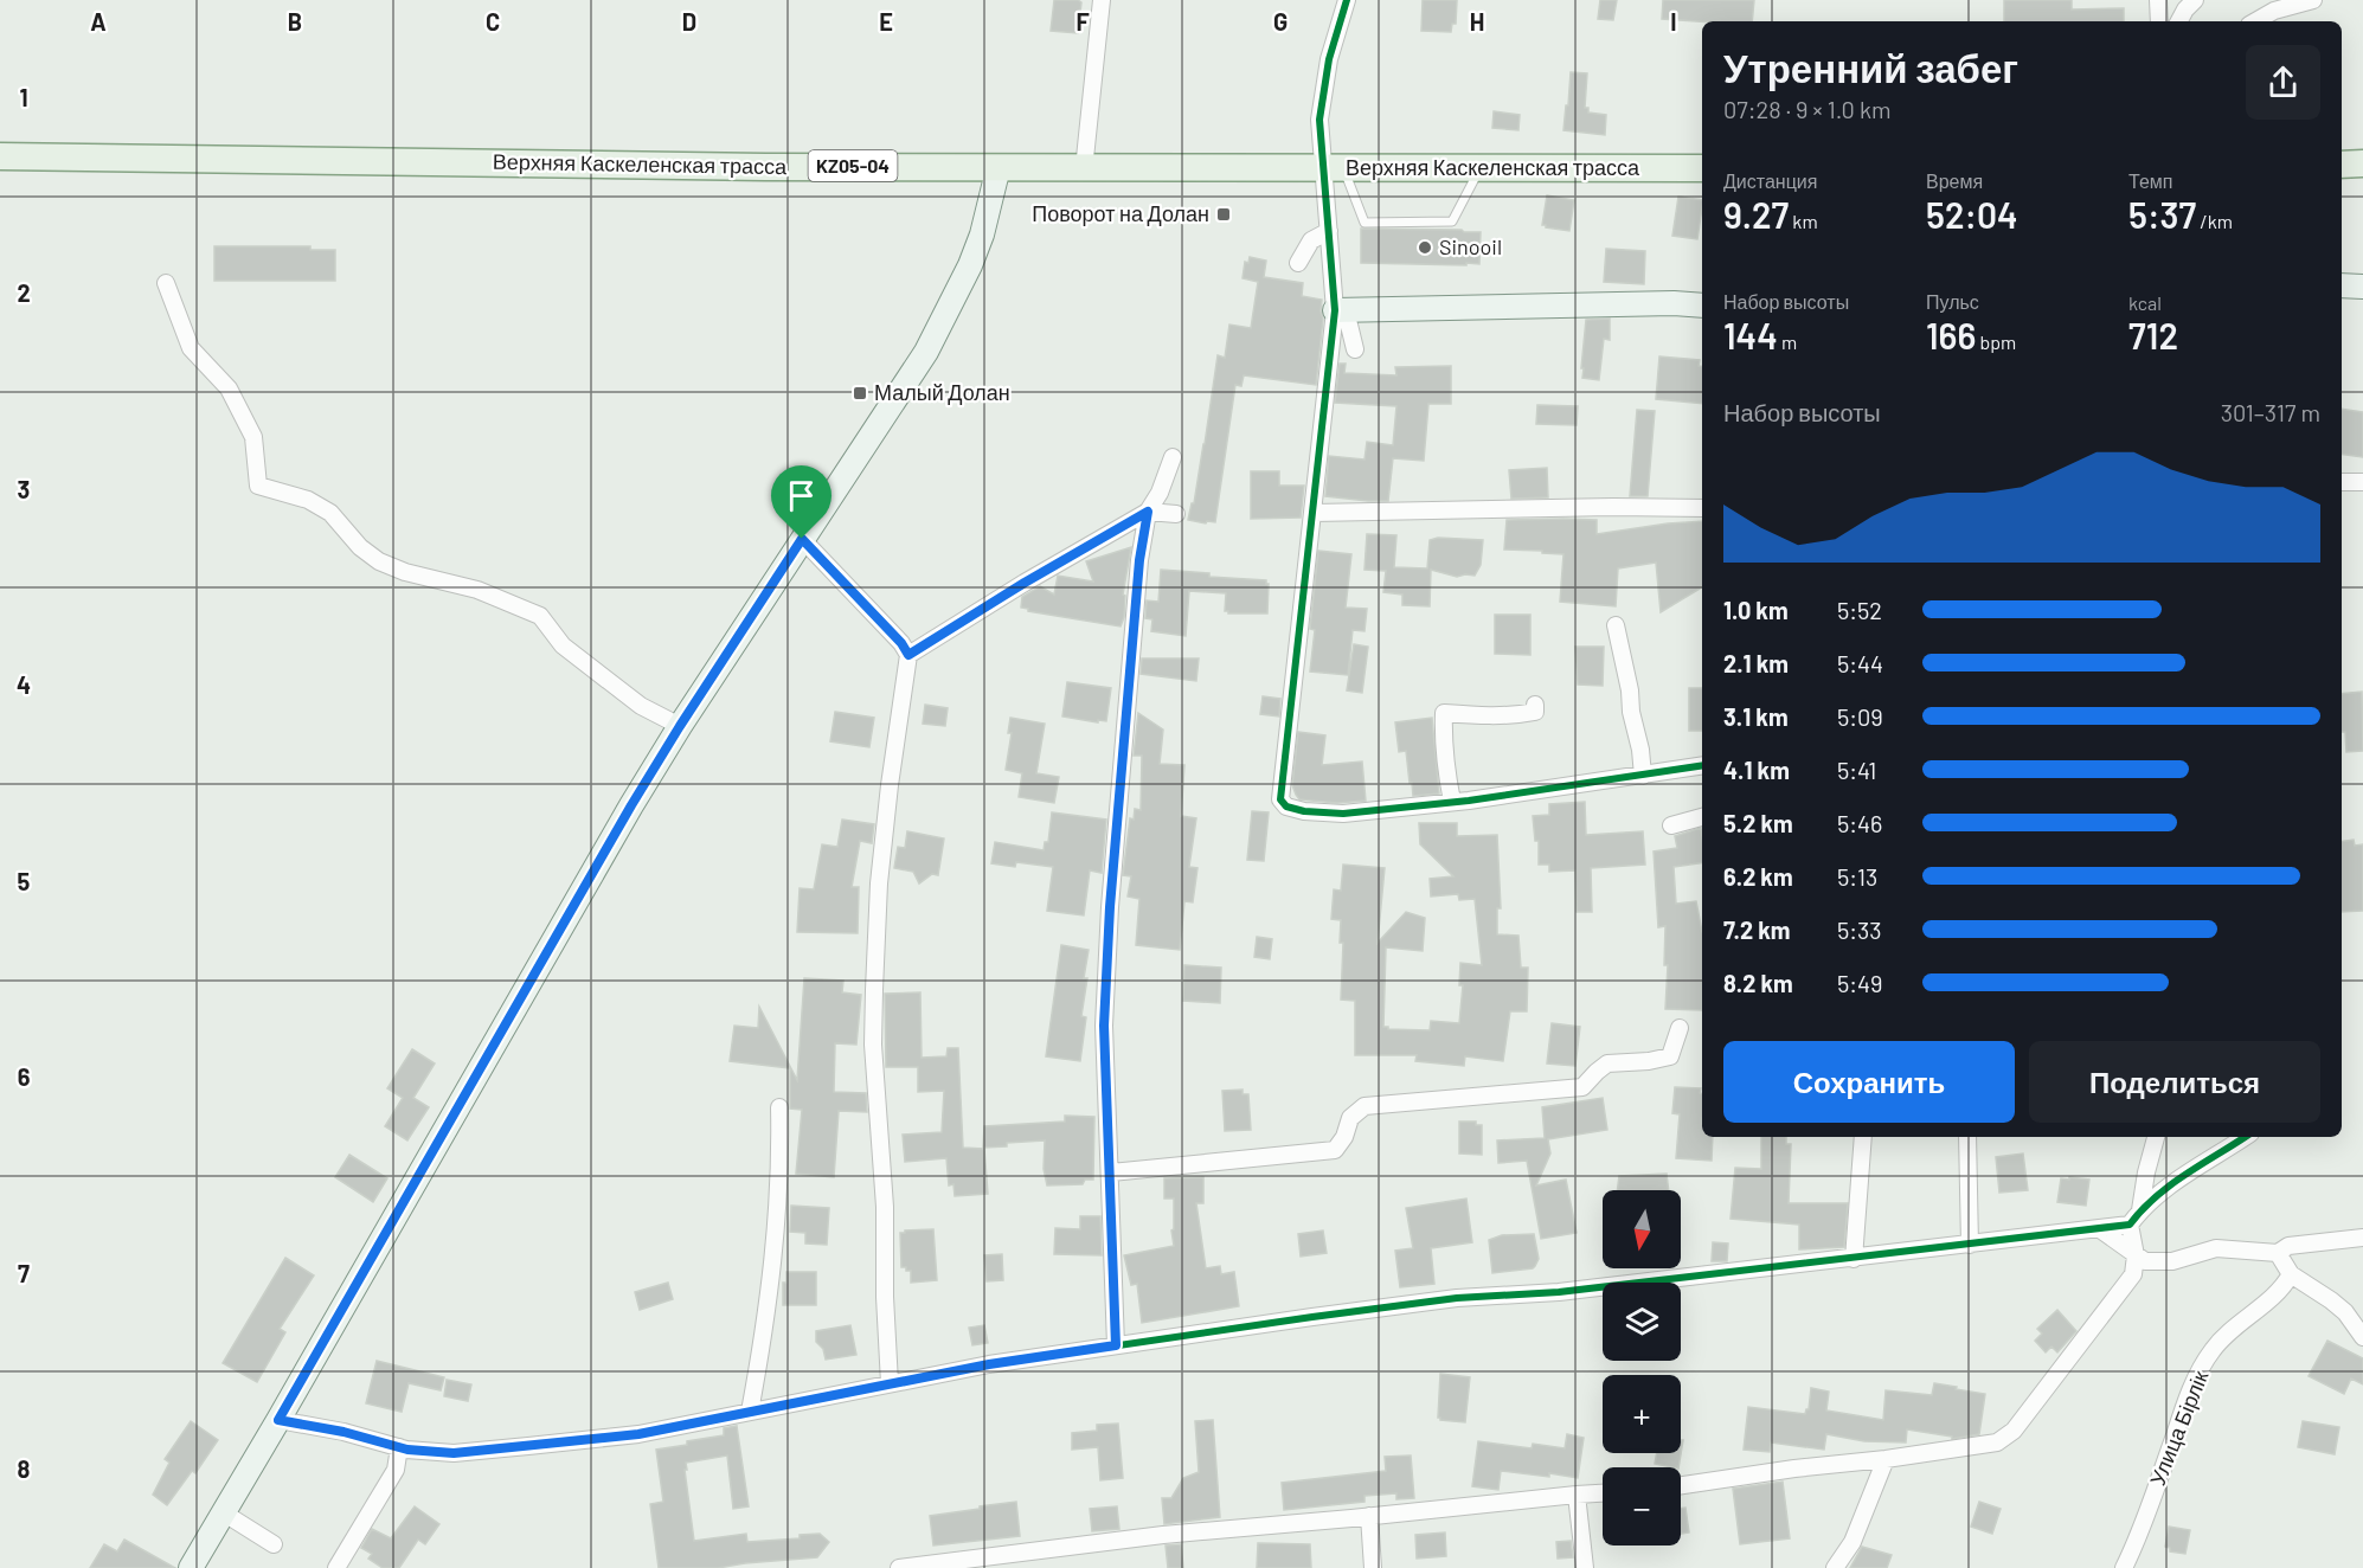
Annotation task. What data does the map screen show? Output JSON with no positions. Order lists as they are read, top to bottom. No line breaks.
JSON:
{"streets":{"main road":["Верхняя Каскеленская трасса","KZ05-04"],"street":["Улица Бірлік"]},"places":{"transit":["Поворот на Долан","Малый Долан"],"other":["Sinooil"]},"north":"bottom","page":{"heading":["Утренний забег","07:28 · 9 × 1.0 km"],"stats":[["Дистанция","9.27 km"],["Время","52:04"],["Темп","5:37 /km"],["Набор высоты","144 m"],["Пульс","166 bpm"],["kcal","712"]],"chart":["Набор высоты","301–317 m"],"list":[{"name":"1.0 km","note":"5:52"},{"name":"2.1 km","note":"5:44"},{"name":"3.1 km","note":"5:09"},{"name":"4.1 km","note":"5:41"},{"name":"5.2 km","note":"5:46"},{"name":"6.2 km","note":"5:13"},{"name":"7.2 km","note":"5:33"},{"name":"8.2 km","note":"5:49"}],"buttons":["Сохранить","Поделиться"],"map_buttons":["+","−"]},"grid":{"columns":["A","B","C","D","E","F","G","H","I"],"rows":["1","2","3","4","5","6","7","8"]}}
